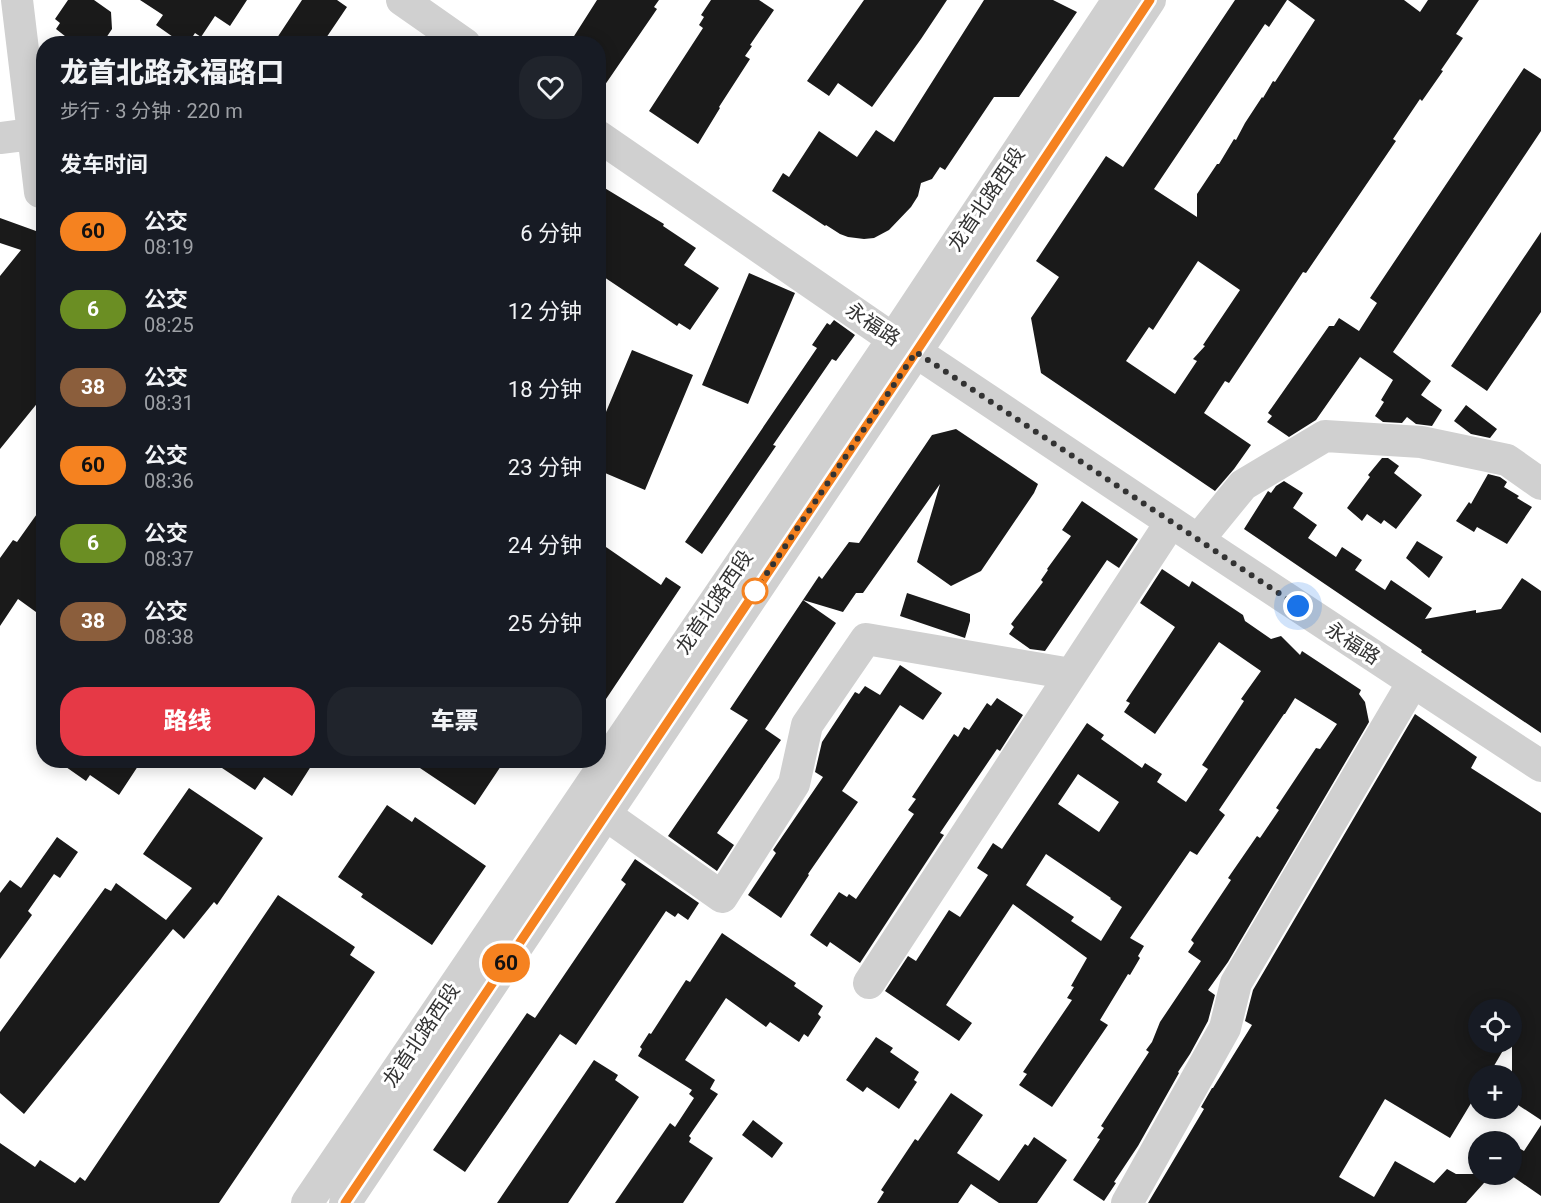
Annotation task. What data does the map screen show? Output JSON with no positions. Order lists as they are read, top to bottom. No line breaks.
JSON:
{"streets":{"street":["龙首北路西段","永福路"]},"crossings":[["龙首北路西段","永福路"]],"lines":["bus line 60"],"page":{"on_map":"60","heading":[["龙首北路永福路口","步行 · 3 分钟 · 220 m"],"发车时间"],"list":[{"mark":"60","name":"公交","note":"08:19","value":"6 分钟"},{"mark":"6","name":"公交","note":"08:25","value":"12 分钟"},{"mark":"38","name":"公交","note":"08:31","value":"18 分钟"},{"mark":"60","name":"公交","note":"08:36","value":"23 分钟"},{"mark":"6","name":"公交","note":"08:37","value":"24 分钟"},{"mark":"38","name":"公交","note":"08:38","value":"25 分钟"}],"buttons":["路线","车票"],"map_buttons":["+","−"]}}
